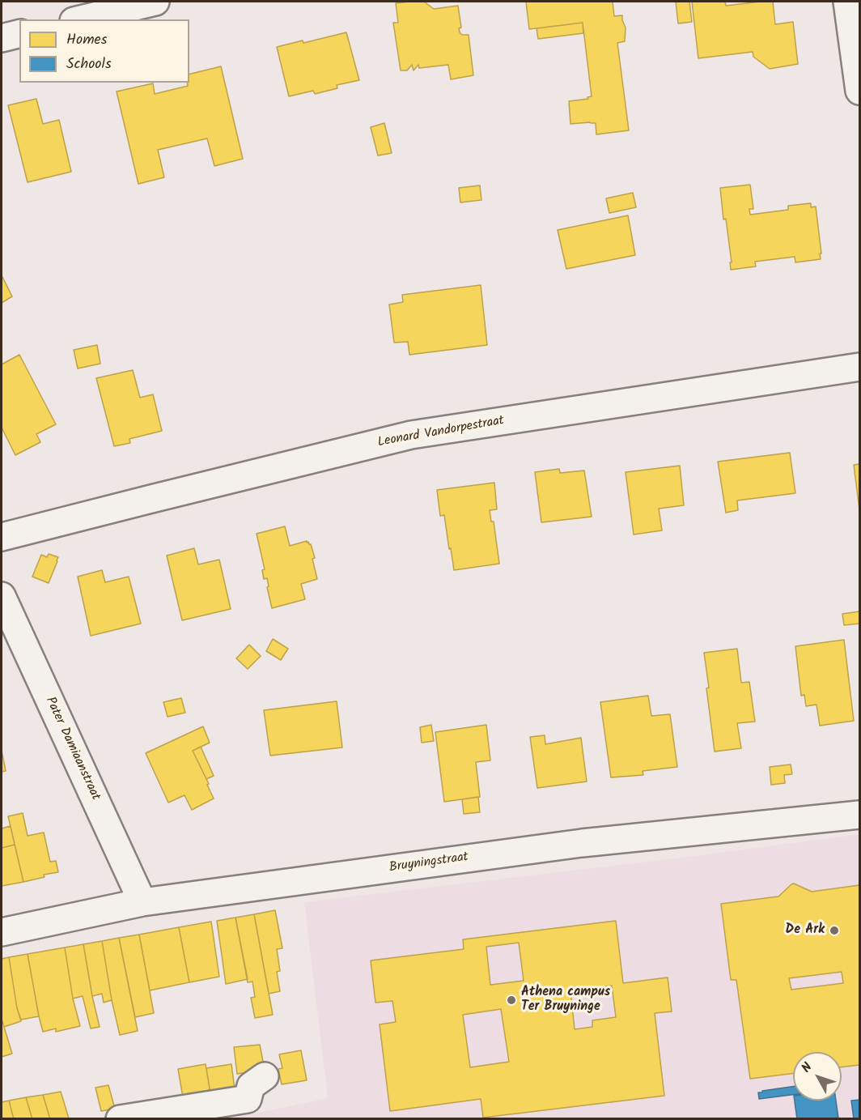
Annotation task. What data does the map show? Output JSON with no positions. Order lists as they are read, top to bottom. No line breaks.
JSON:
{"streets":{"street":["Leonard Vandorpestraat","Pater Damiaanstraat","Bruyningstraat"]},"crossings":[["Pater Damiaanstraat","Bruyningstraat"]],"places":["De Ark","Athena campus Ter Bruyninge"],"legend":["Homes","Schools"],"north":"top left"}
